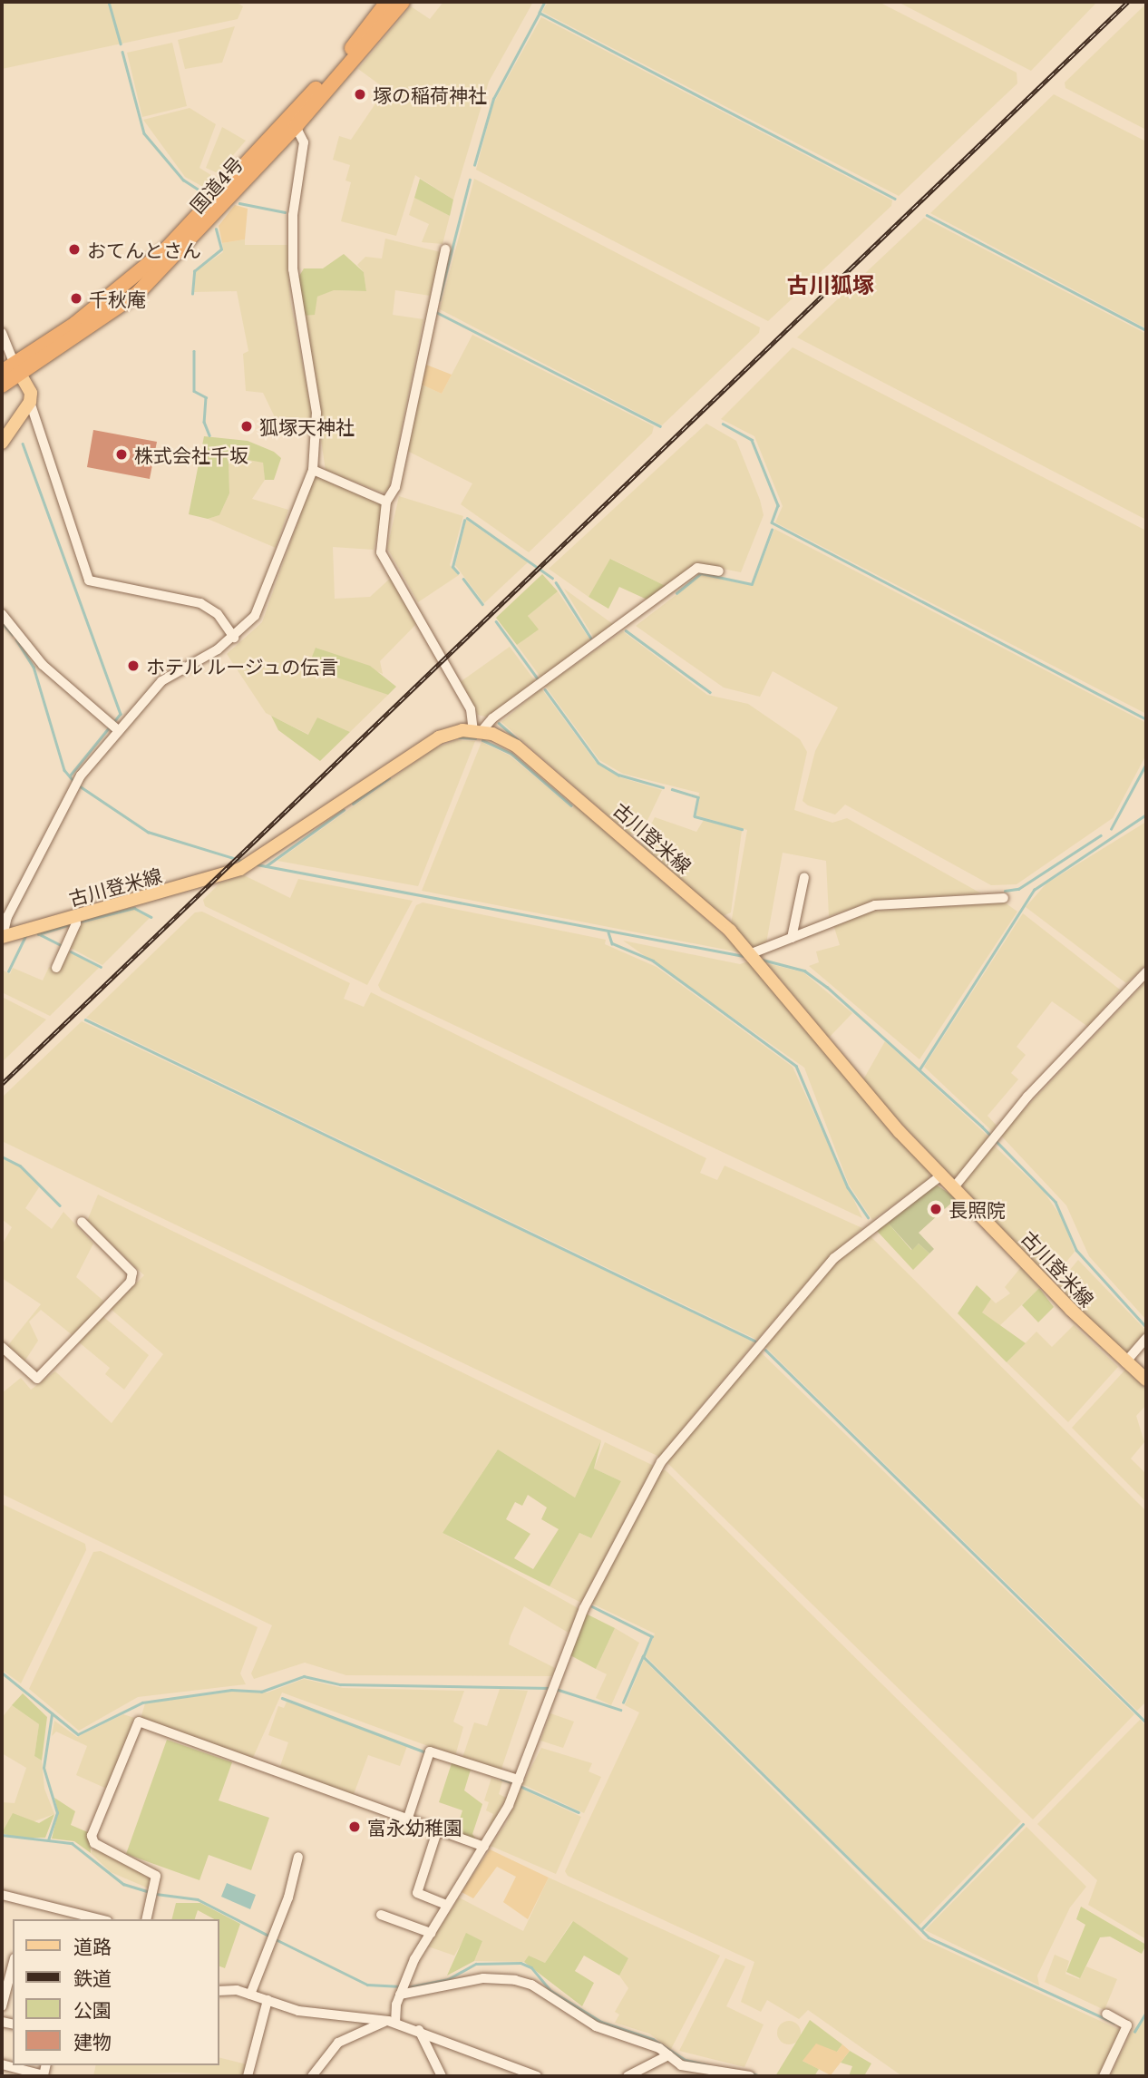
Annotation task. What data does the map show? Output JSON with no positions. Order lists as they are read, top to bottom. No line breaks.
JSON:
{"streets":{"highway":["国道4号"],"main road":["古川登米線"]},"districts":["古川狐塚"],"places":["塚の稲荷神社","おてんとさん","千秋庵","狐塚天神社","株式会社千坂","ホテル ルージュの伝言","長照院","富永幼稚園"],"legend":["道路","鉄道","公園","建物"]}
